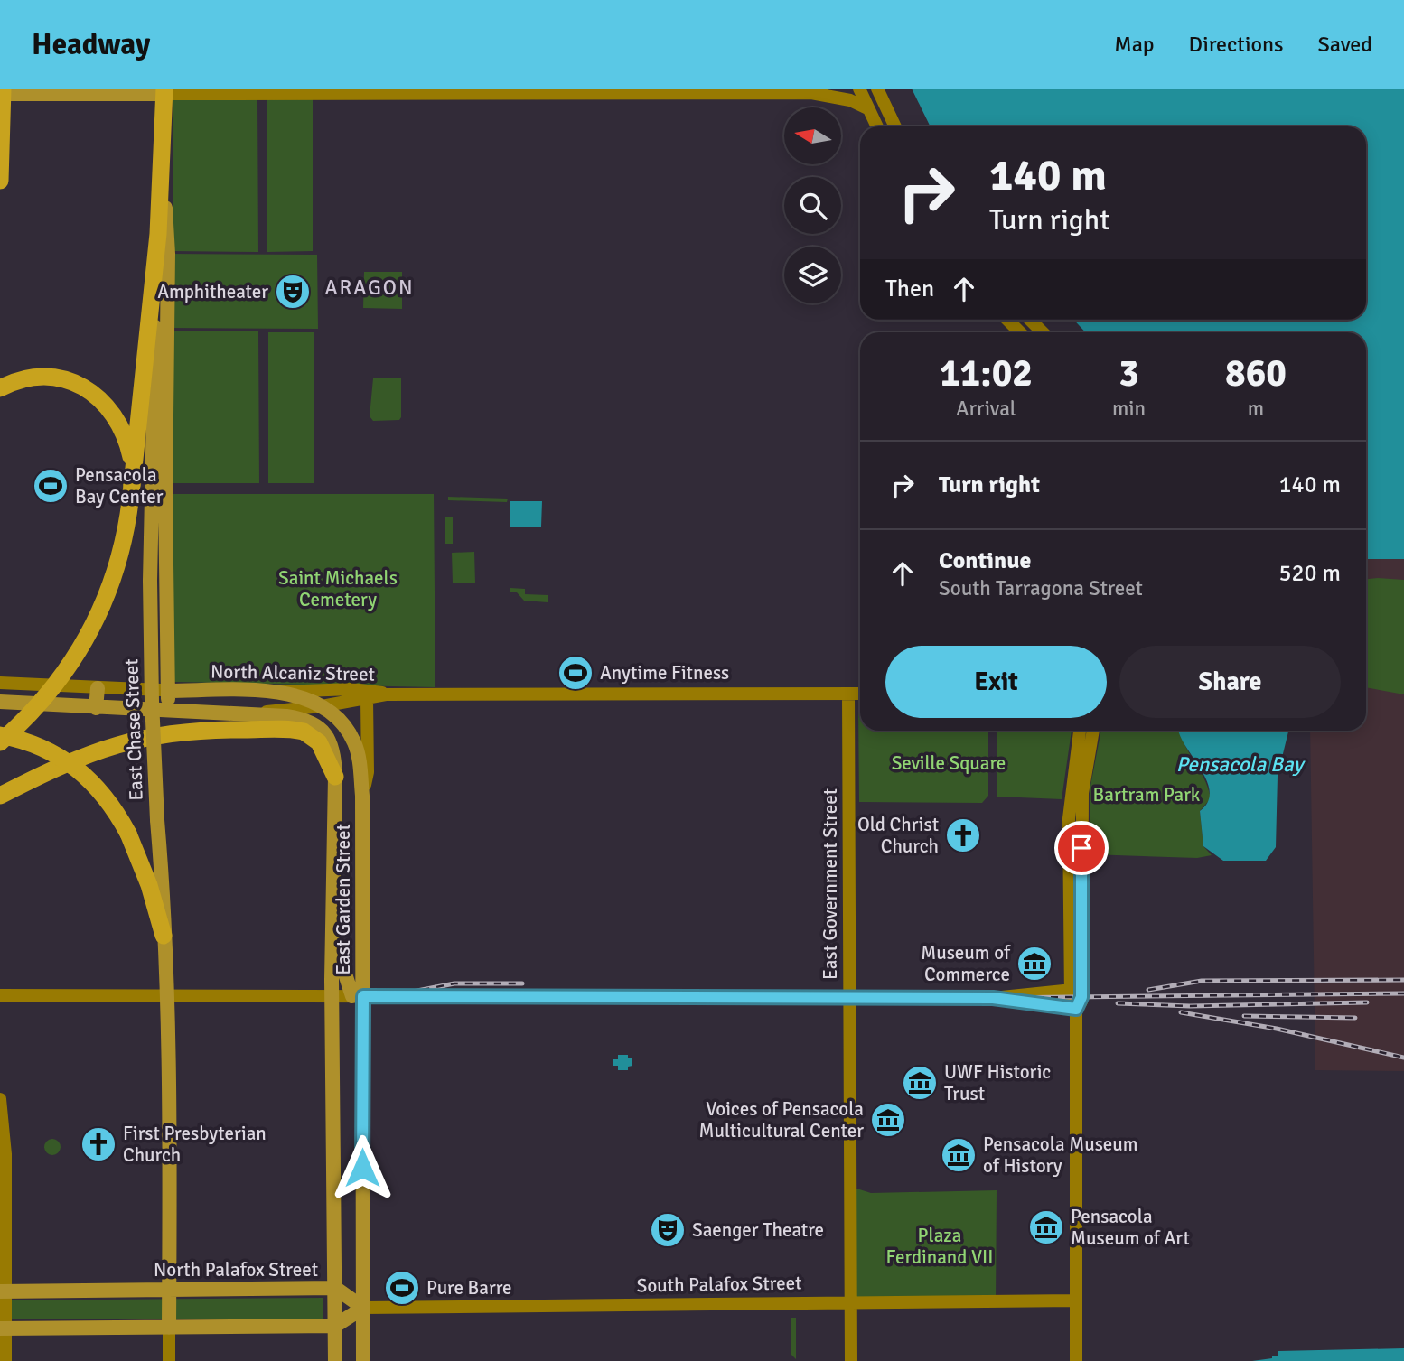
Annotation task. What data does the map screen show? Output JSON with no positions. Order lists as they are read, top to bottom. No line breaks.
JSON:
{"streets":{"highway":["East Chase Street"],"main road":["North Alcaniz Street","East Garden Street","North Palafox Street"],"street":["East Government Street","South Palafox Street"]},"crossings":[["North Alcaniz Street","East Chase Street"],["North Alcaniz Street","East Garden Street"],["East Chase Street","North Palafox Street"],["East Government Street","South Palafox Street"],["East Garden Street","North Palafox Street"],["North Palafox Street","South Palafox Street"]],"districts":["ARAGON"],"water":["Pensacola Bay"],"parks":["Saint Michaels Cemetery","Seville Square","Bartram Park","Plaza Ferdinand VII"],"places":{"theatre":["Amphitheater","Saenger Theatre"],"sports":["Pensacola Bay Center","Anytime Fitness","Pure Barre"],"church":["Old Christ Church","First Presbyterian Church"],"museum":["Museum of Commerce","UWF Historic Trust","Voices of Pensacola Multicultural Center","Pensacola Museum of History","Pensacola Museum of Art"]},"north":"left","page":{"header":"Headway","nav":["Map","Directions","Saved"],"turn":["140 m","Turn right"],"then":"Then","eta":["11:02","Arrival","3","min","860","m"],"list":[{"name":"Turn right","value":"140 m"},{"name":"Continue","note":"South Tarragona Street","value":"520 m"}],"buttons":["Exit","Share"]}}
